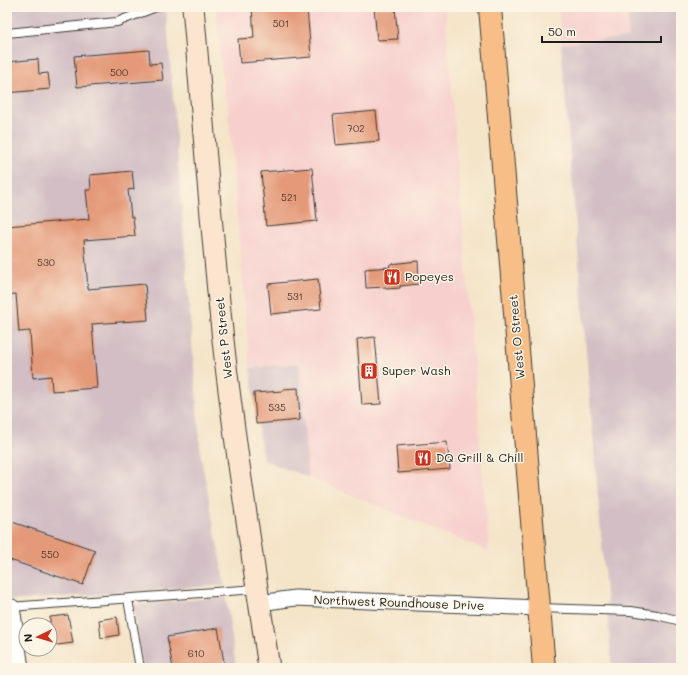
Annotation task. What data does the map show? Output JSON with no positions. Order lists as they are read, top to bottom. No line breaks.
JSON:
{"streets":{"main road":["West O Street"],"street":["West P Street","Northwest Roundhouse Drive"]},"crossings":[["West O Street","Northwest Roundhouse Drive"],["West P Street","Northwest Roundhouse Drive"]],"places":{"restaurant":["Popeyes","DQ Grill & Chill"],"building":["Super Wash"]},"house_numbers":["501","500","702","521","530","531","535","550","610"],"scale_bar":"50 m","north":"left"}
